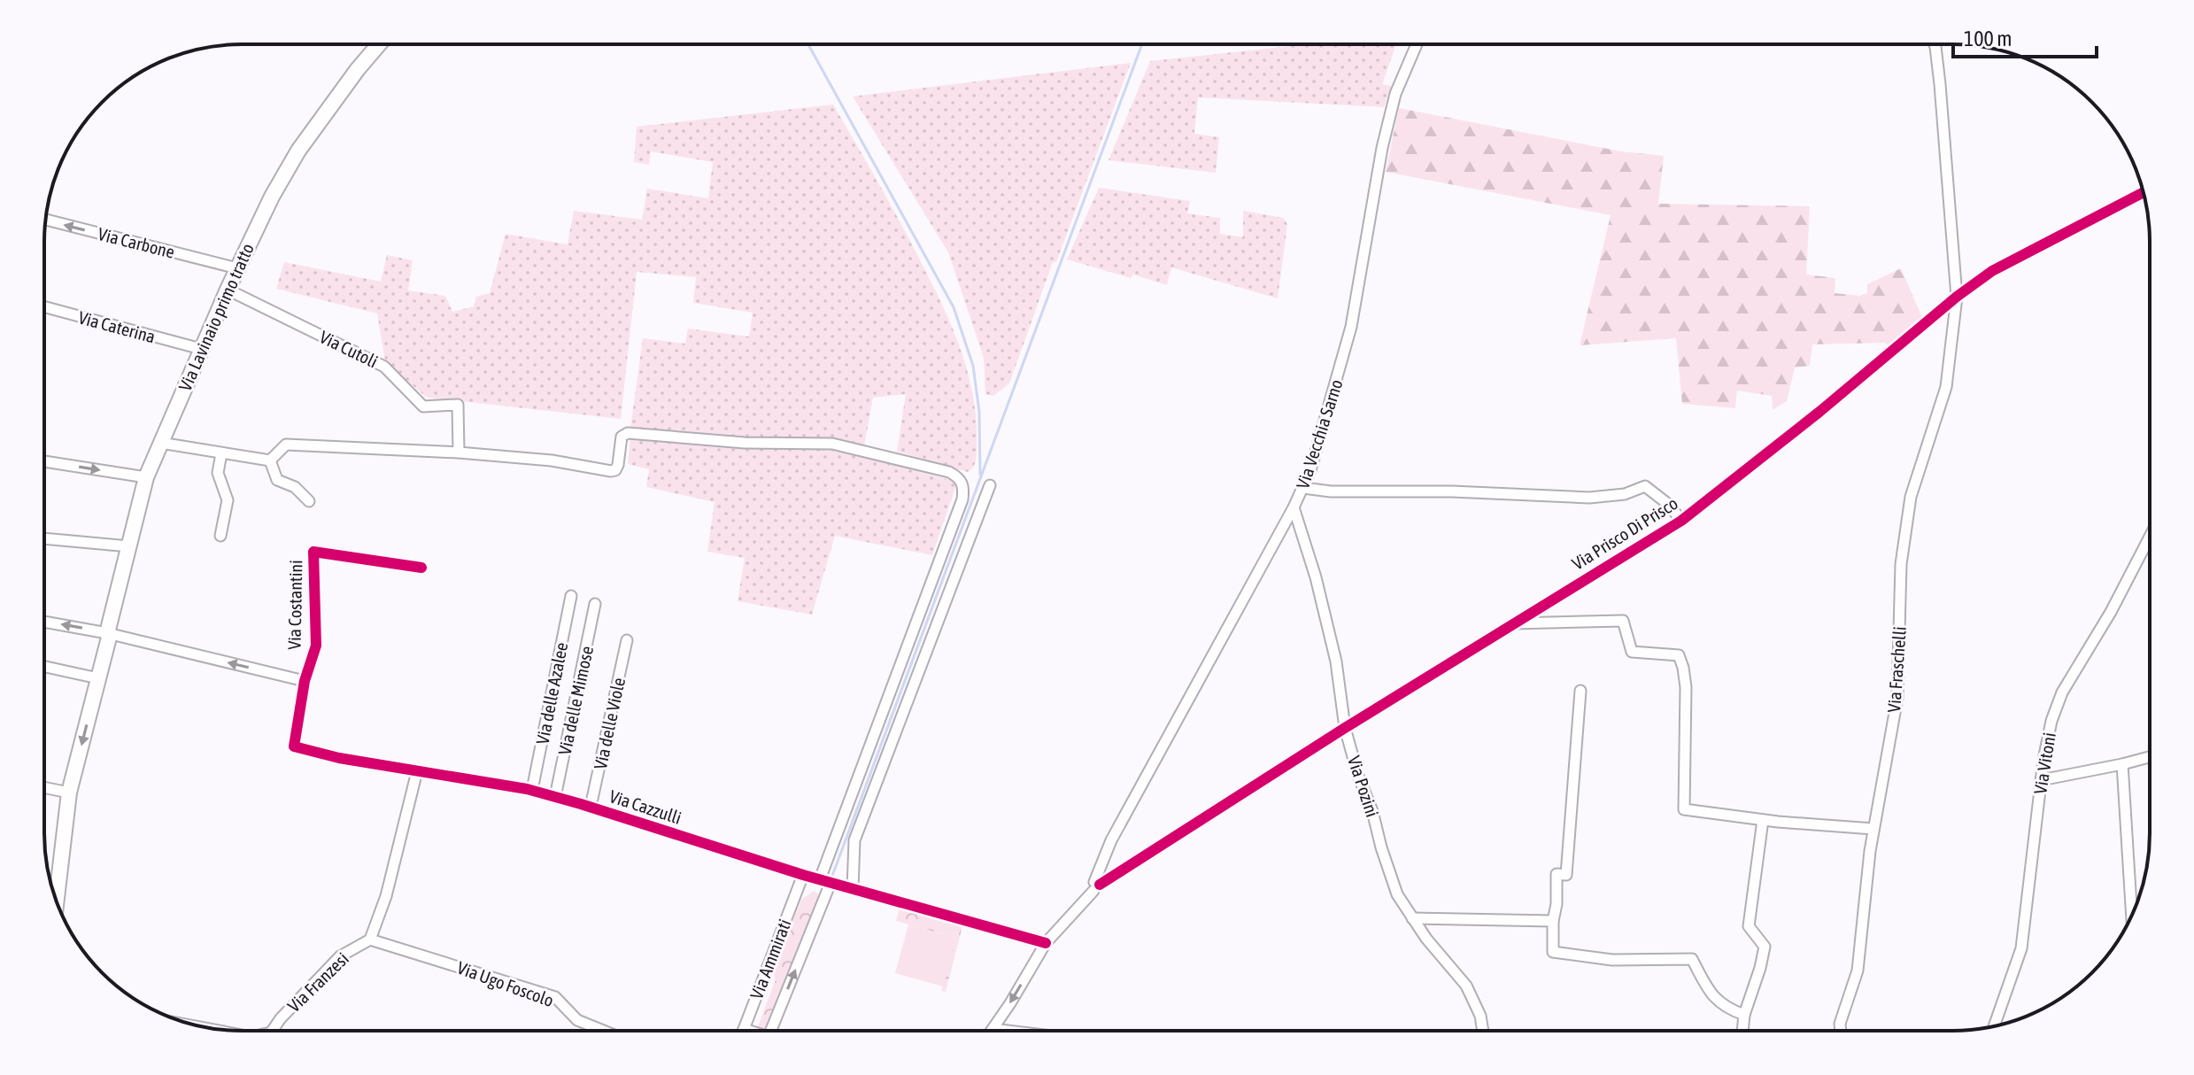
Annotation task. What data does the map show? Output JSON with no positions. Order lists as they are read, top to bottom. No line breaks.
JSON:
{"streets":{"street":["Via Carbone","Via Lavinaio primo tratto","Via Caterina","Via Cutoli","Via Vecchia Sarno","Via Prisco Di Prisco","Via Costantini","Via Fraschelli","Via delle Azalee","Via delle Mimose","Via delle Viole","Via Vitoni","Via Pozini","Via Cazzulli","Via Ammirati","Via Franzesi","Via Ugo Foscolo"]},"crossings":[["Via Carbone","Via Lavinaio primo tratto"],["Via Lavinaio primo tratto","Via Caterina"],["Via Lavinaio primo tratto","Via Cutoli"],["Via Cutoli","Via Ammirati"],["Via Vecchia Sarno","Via Prisco Di Prisco"],["Via Vecchia Sarno","Via Pozini"],["Via Prisco Di Prisco","Via Fraschelli"],["Via Prisco Di Prisco","Via Pozini"],["Via Costantini","Via Cazzulli"],["Via delle Azalee","Via Cazzulli"],["Via delle Mimose","Via Cazzulli"],["Via delle Viole","Via Cazzulli"],["Via Cazzulli","Via Ammirati"],["Via Franzesi","Via Ugo Foscolo"]],"one_way":["Via Carbone"],"scale_bar":"100 m"}
